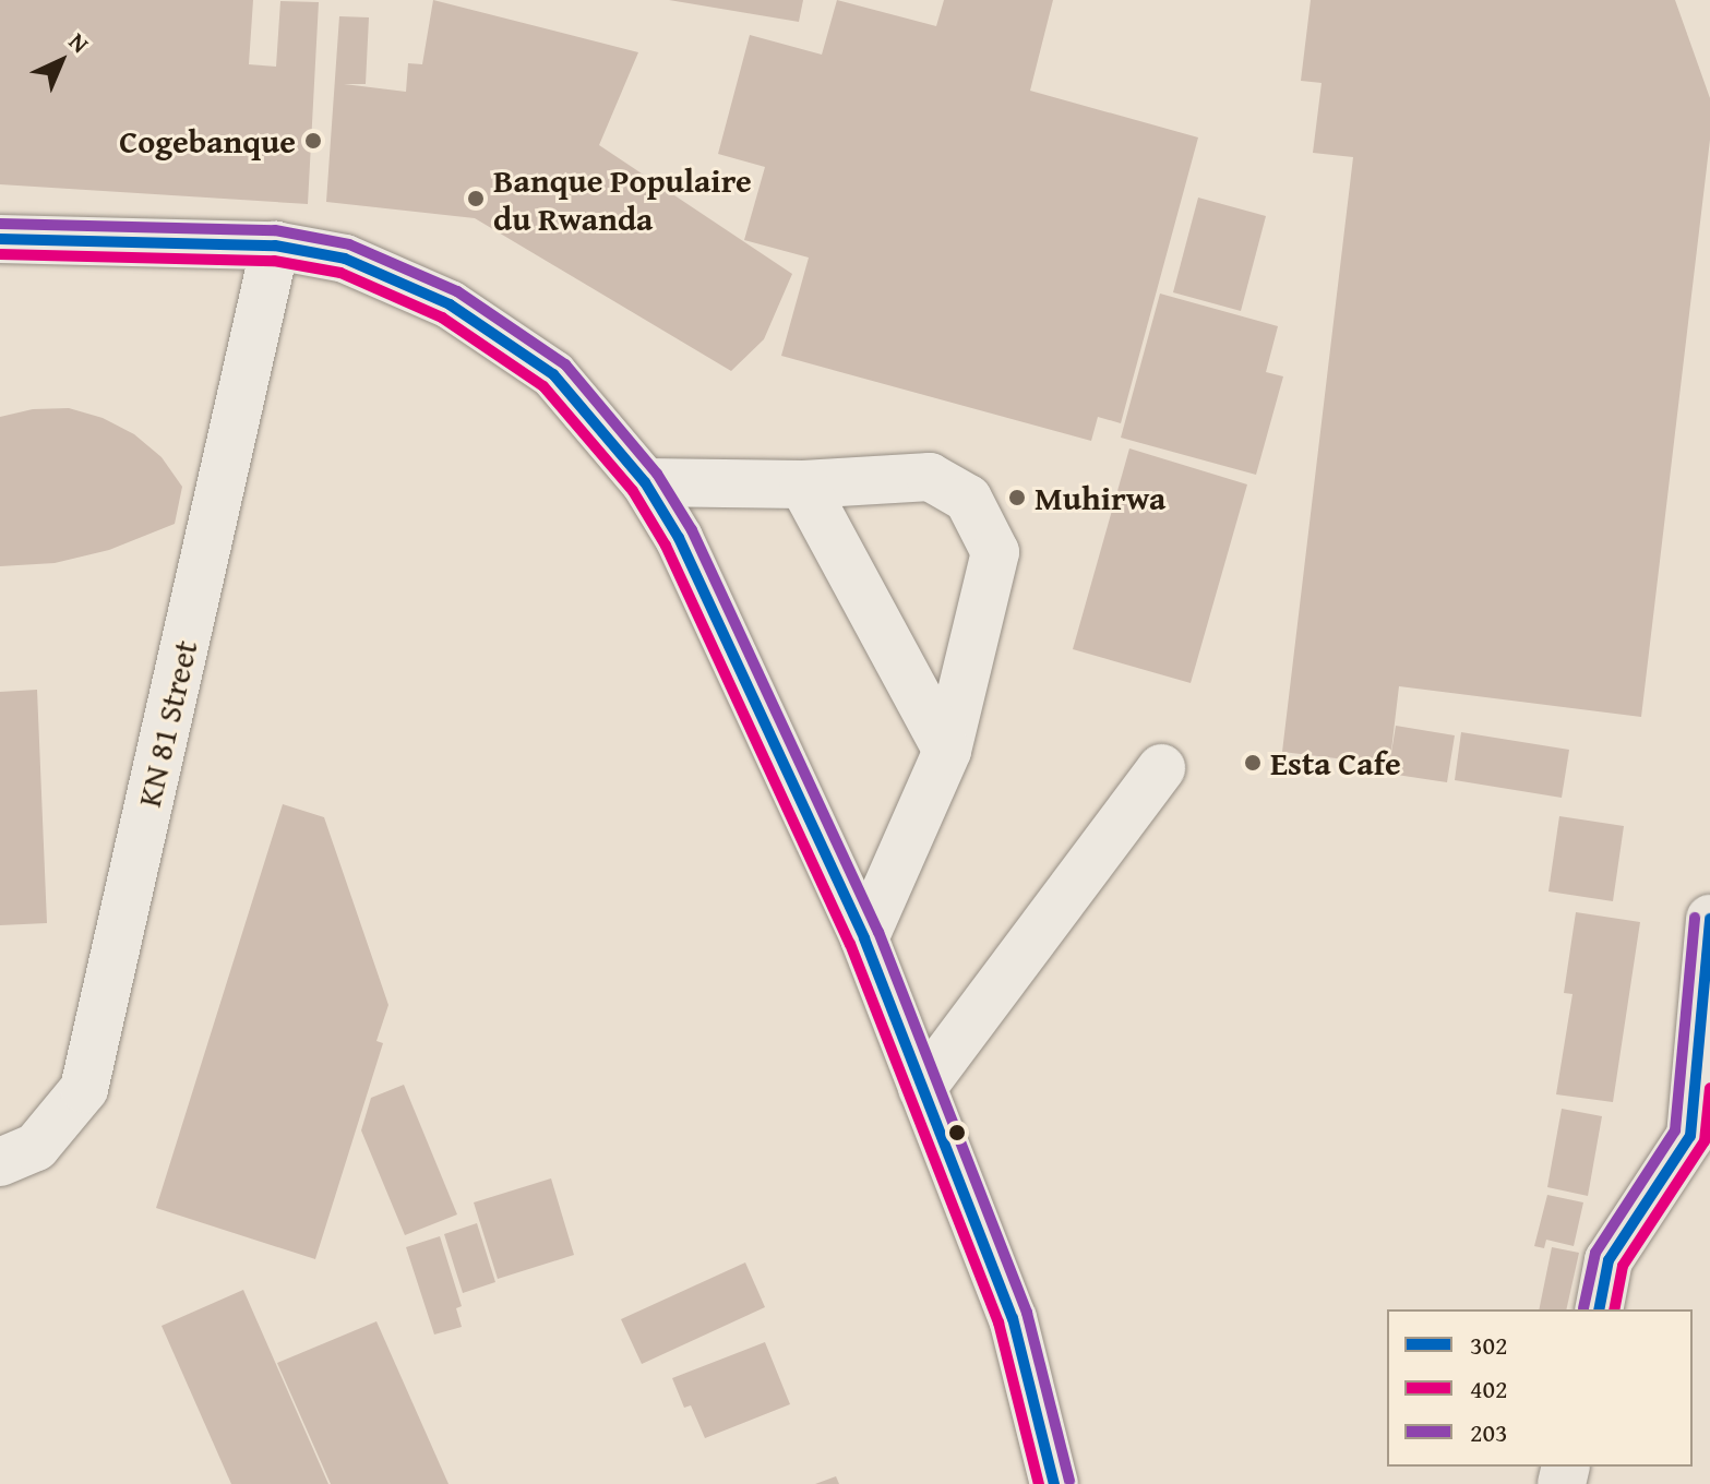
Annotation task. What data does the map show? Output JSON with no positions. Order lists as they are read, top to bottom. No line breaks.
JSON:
{"streets":{"street":["KN 81 Street"]},"places":["Cogebanque","Banque Populaire du Rwanda","Muhirwa","Esta Cafe"],"lines":["transit line 203","transit line 302","transit line 402"],"legend":["302","402","203"],"north":"top right"}
